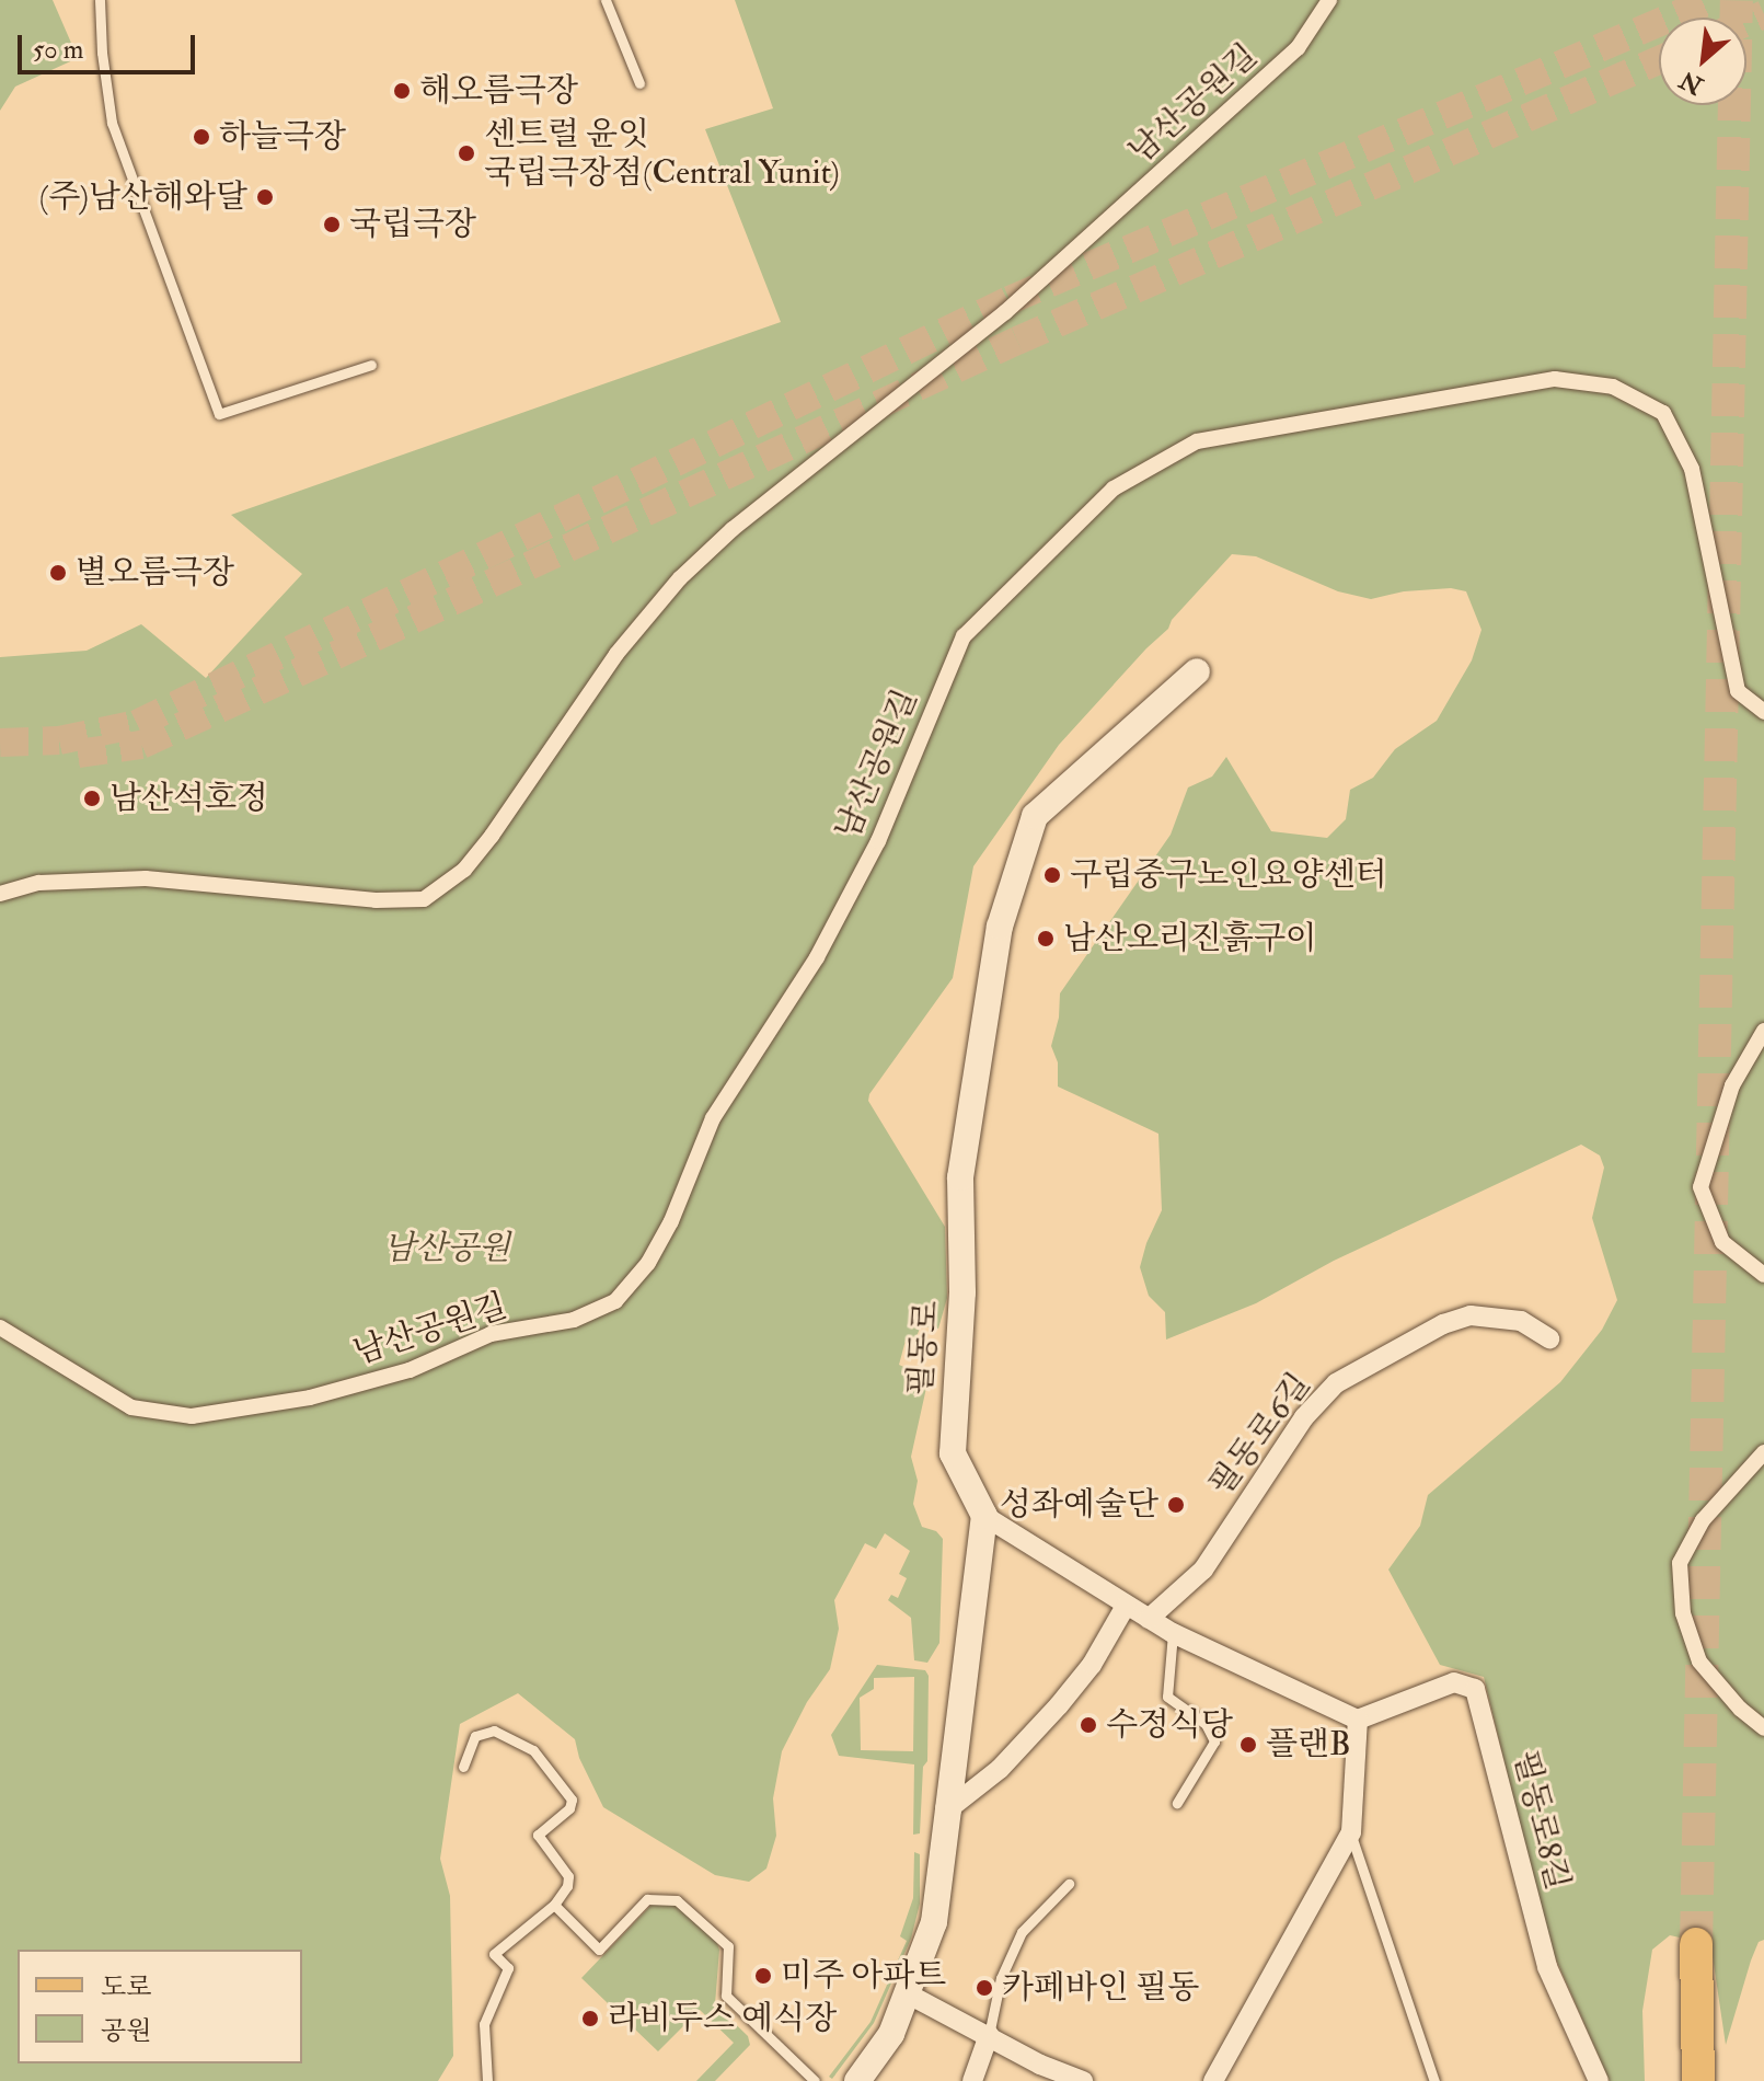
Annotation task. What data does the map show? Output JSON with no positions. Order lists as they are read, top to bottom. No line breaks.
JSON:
{"streets":{"street":["남산공원길","필동로","필동로6길","필동로8길"]},"parks":["남산공원"],"places":["해오름극장","하늘극장","센트럴 윤잇 국립극장점(Central Yunit)","(주)남산해와달","국립극장","별오름극장","남산석호정","구립중구노인요양센터","남산오리진흙구이","성좌예술단","수정식당","플랜B","미주 아파트","카페바인 필동","라비두스 예식장"],"legend":["도로","공원"],"scale_bar":"50 m","north":"bottom left"}
